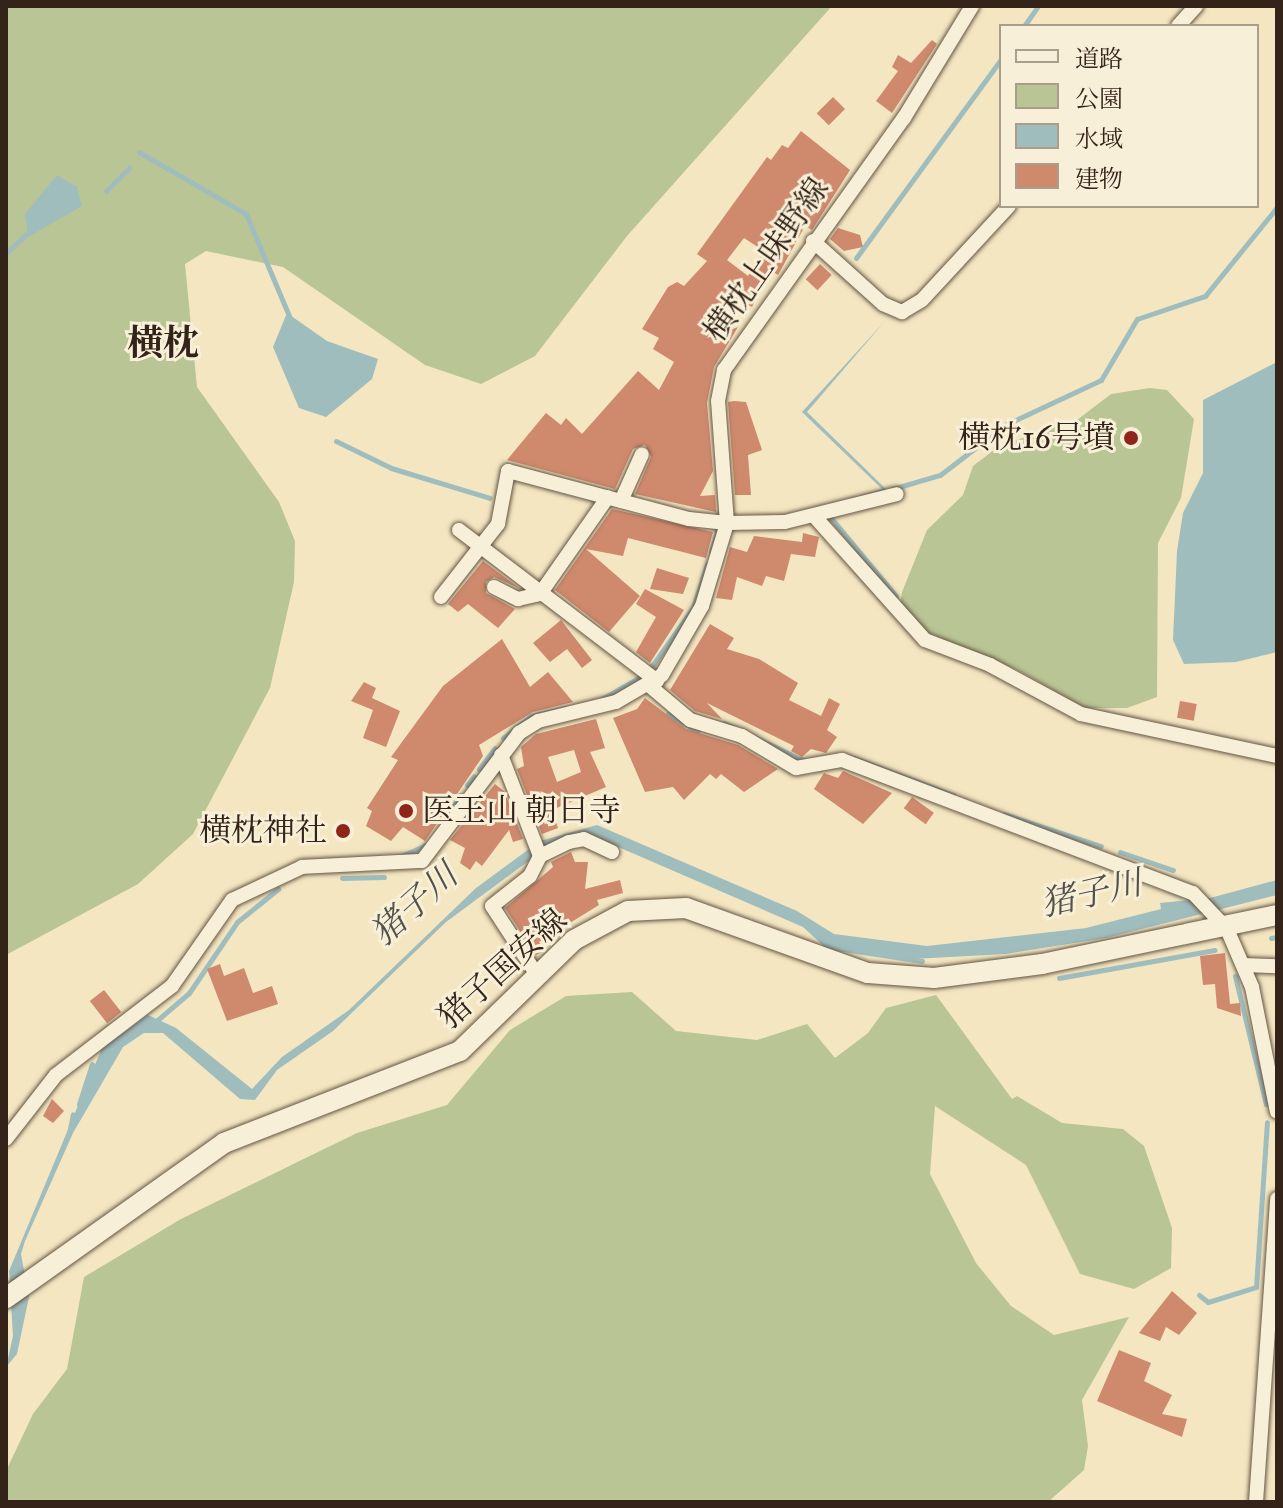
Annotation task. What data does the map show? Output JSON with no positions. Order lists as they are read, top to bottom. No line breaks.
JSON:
{"streets":{"main road":["猪子国安線"],"street":["横枕上味野線"]},"districts":["横枕"],"water":["猪子川"],"places":["横枕16号墳","医王山 朝日寺","横枕神社"],"legend":["道路","公園","水域","建物"]}
